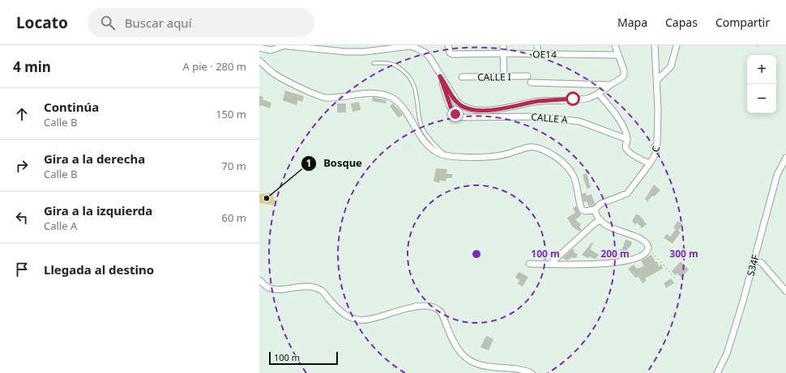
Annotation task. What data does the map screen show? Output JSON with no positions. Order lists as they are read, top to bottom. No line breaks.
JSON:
{"streets":{"street":["OE14","CALLE I","CALLE A","C","S34F"]},"places":["Bosque"],"scale_bar":"100 m","page":{"header":"Locato","search":"Buscar aquí","nav":["Mapa","Capas","Compartir"],"heading":["4 min","A pie · 280 m"],"map_buttons":["+","−"],"list":[["Continúa","Calle B","150 m"],["Gira a la derecha","Calle B","70 m"],["Gira a la izquierda","Calle A","60 m"],"Llegada al destino"],"scale":"100 m"},"rings":["100 m","200 m","300 m"]}
